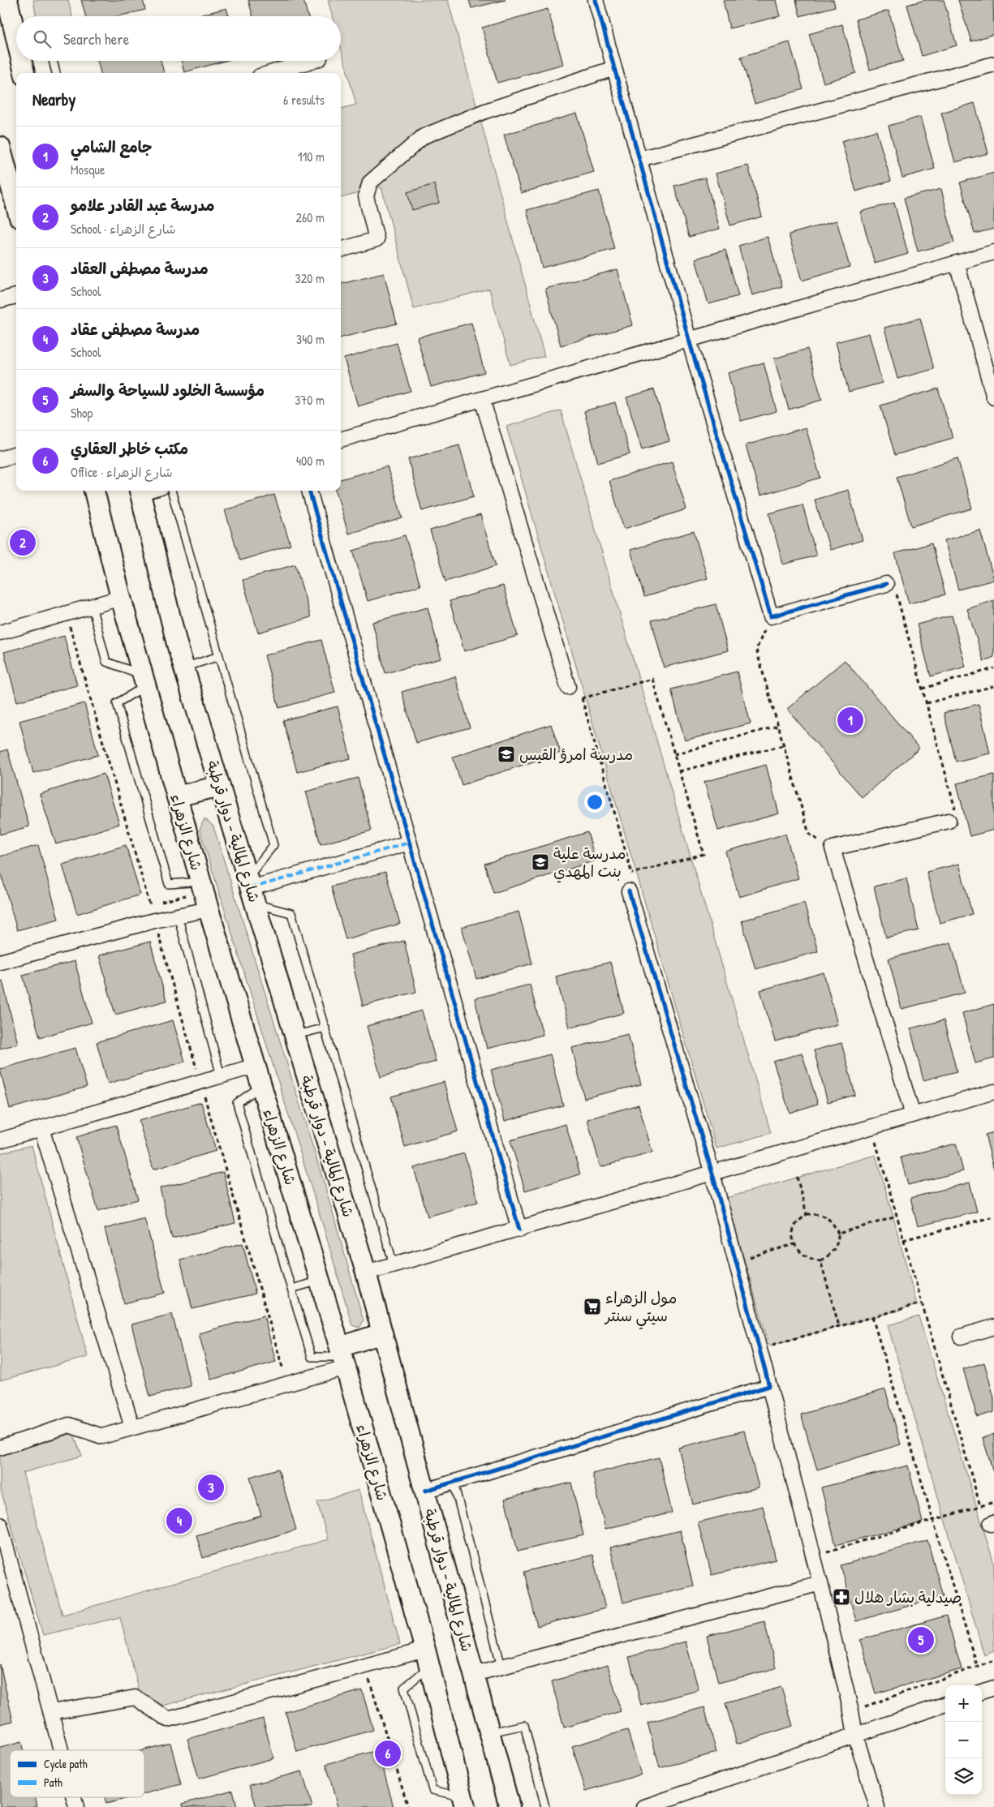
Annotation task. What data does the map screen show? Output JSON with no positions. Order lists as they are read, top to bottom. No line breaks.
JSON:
{"streets":{"main road":["شارع المالية - دوار قرطبة","شارع الزهراء"]},"places":{"school or university":["مدرسة امرؤ القيس","مدرسة علية بنت المهدي"],"supermarket":["مول الزهراء سيتي سنتر"],"pharmacy":["صيدلية بشار هلال"]},"legend":["Cycle path","Path"],"page":{"search":"Search here","heading":["Nearby","6 results"],"list":[{"mark":"1","name":"جامع الشامي","note":"Mosque","value":"110 m"},{"mark":"2","name":"مدرسة عبد القادر علامو","note":"School · شارع الزهراء","value":"260 m"},{"mark":"3","name":"مدرسة مصطفى العقاد","note":"School","value":"320 m"},{"mark":"4","name":"مدرسة مصطفى عقاد","note":"School","value":"340 m"},{"mark":"5","name":"مؤسسة الخلود للسياحة والسفر","note":"Shop","value":"370 m"},{"mark":"6","name":"مكتب خاطر العقاري","note":"Office · شارع الزهراء","value":"400 m"}],"pins":["2","1","3","4","5","6"],"map_buttons":["+","−"]}}
